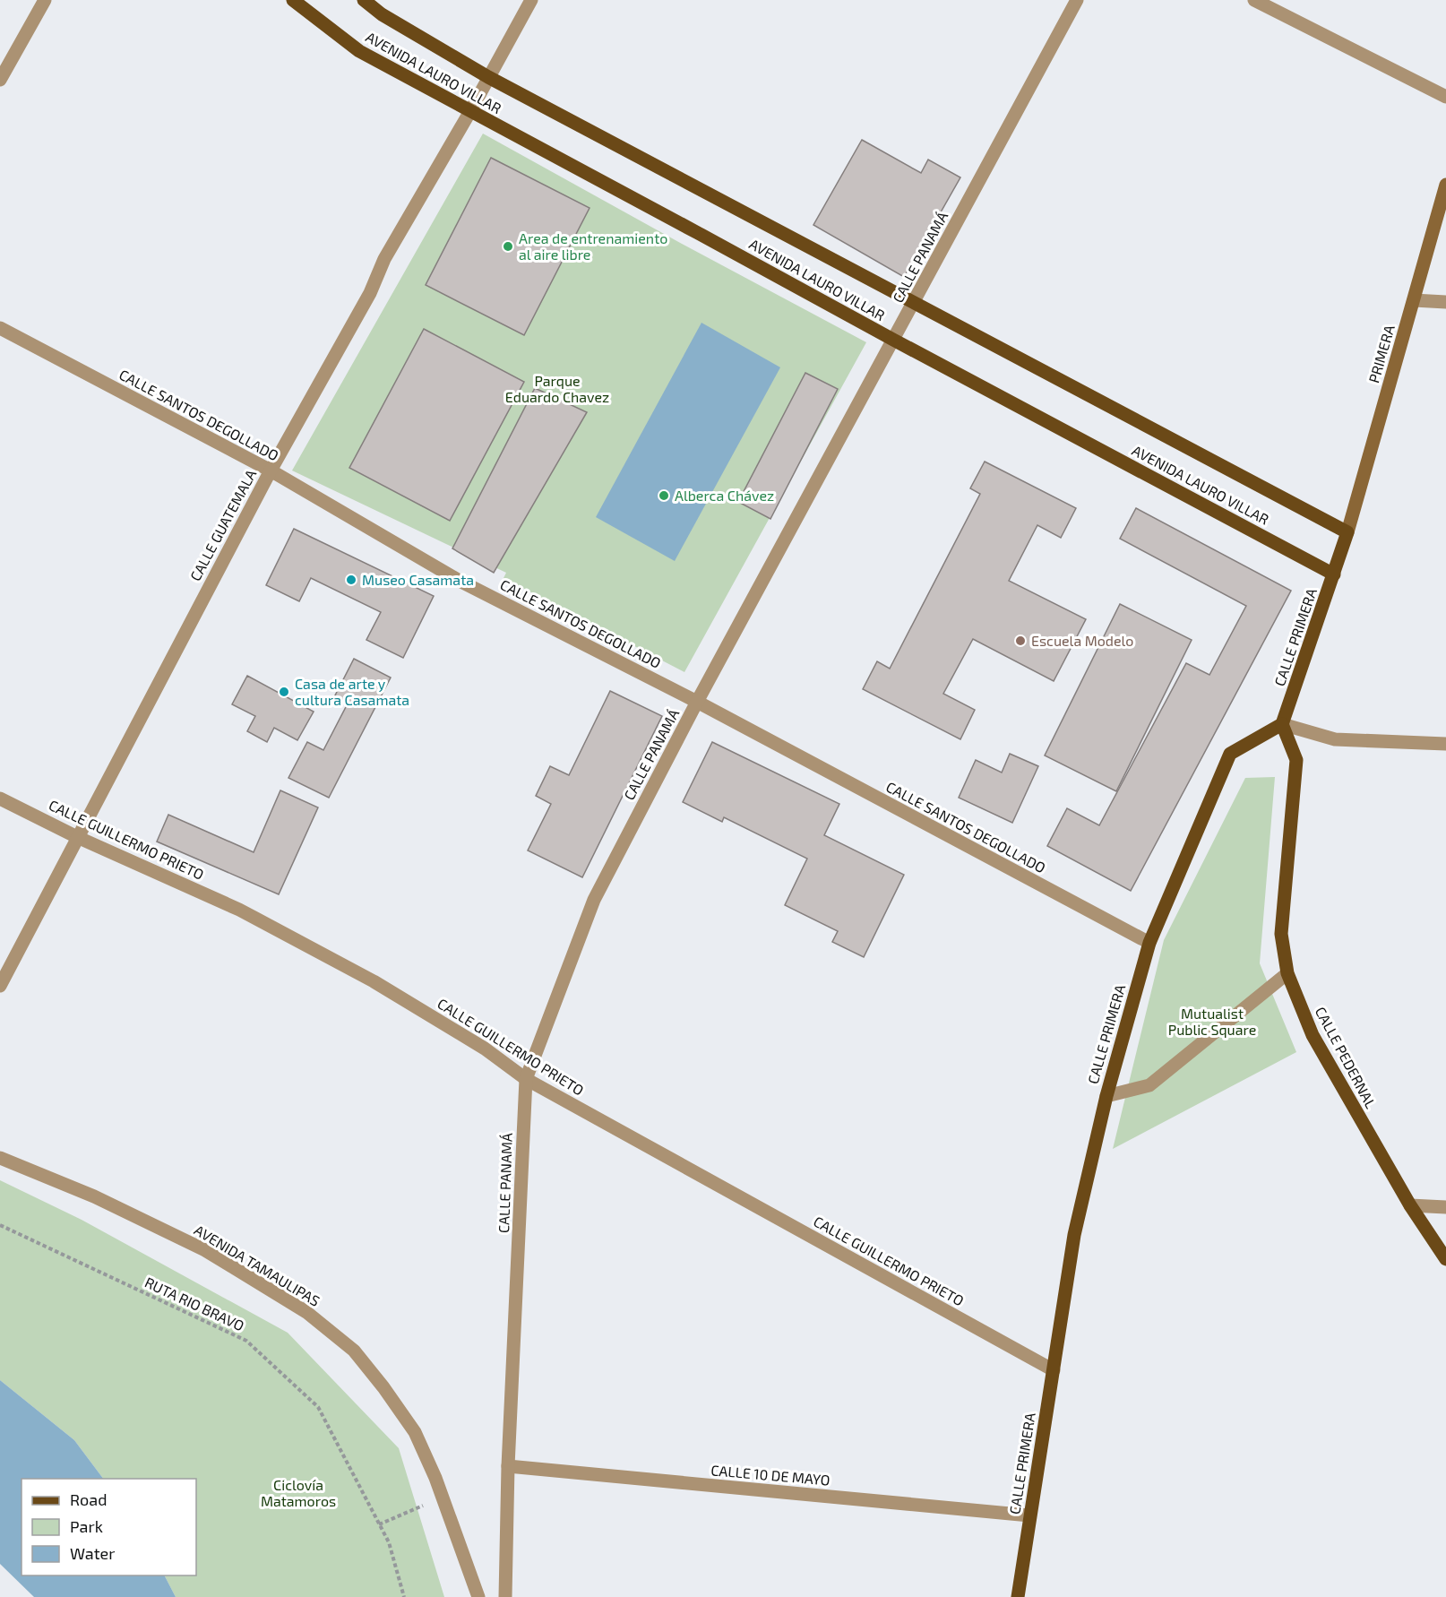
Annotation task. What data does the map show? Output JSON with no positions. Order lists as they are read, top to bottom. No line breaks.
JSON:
{"streets":{"main road":["AVENIDA LAURO VILLAR","PRIMERA","CALLE PRIMERA","CALLE PEDERNAL"],"street":["CALLE PANAMÁ","CALLE SANTOS DEGOLLADO","CALLE GUATEMALA","CALLE GUILLERMO PRIETO","AVENIDA TAMAULIPAS","CALLE 10 DE MAYO"],"path":["RUTA RIO BRAVO"]},"crossings":[["AVENIDA LAURO VILLAR","CALLE PANAMÁ"],["AVENIDA LAURO VILLAR","PRIMERA"],["AVENIDA LAURO VILLAR","CALLE GUATEMALA"],["AVENIDA LAURO VILLAR","CALLE PRIMERA"],["CALLE PANAMÁ","CALLE SANTOS DEGOLLADO"],["CALLE PANAMÁ","CALLE GUILLERMO PRIETO"],["CALLE PANAMÁ","CALLE 10 DE MAYO"],["PRIMERA","CALLE PRIMERA"],["CALLE SANTOS DEGOLLADO","CALLE GUATEMALA"],["CALLE SANTOS DEGOLLADO","CALLE PRIMERA"],["CALLE GUATEMALA","CALLE GUILLERMO PRIETO"],["CALLE PRIMERA","CALLE GUILLERMO PRIETO"],["CALLE PRIMERA","CALLE PEDERNAL"],["CALLE PRIMERA","CALLE 10 DE MAYO"]],"parks":["Parque Eduardo Chavez","Mutualist Public Square","Ciclovía Matamoros"],"places":["Area de entrenamiento al aire libre","Alberca Chávez","Museo Casamata","Escuela Modelo","Casa de arte y cultura Casamata"],"legend":["Road","Park","Water"]}
